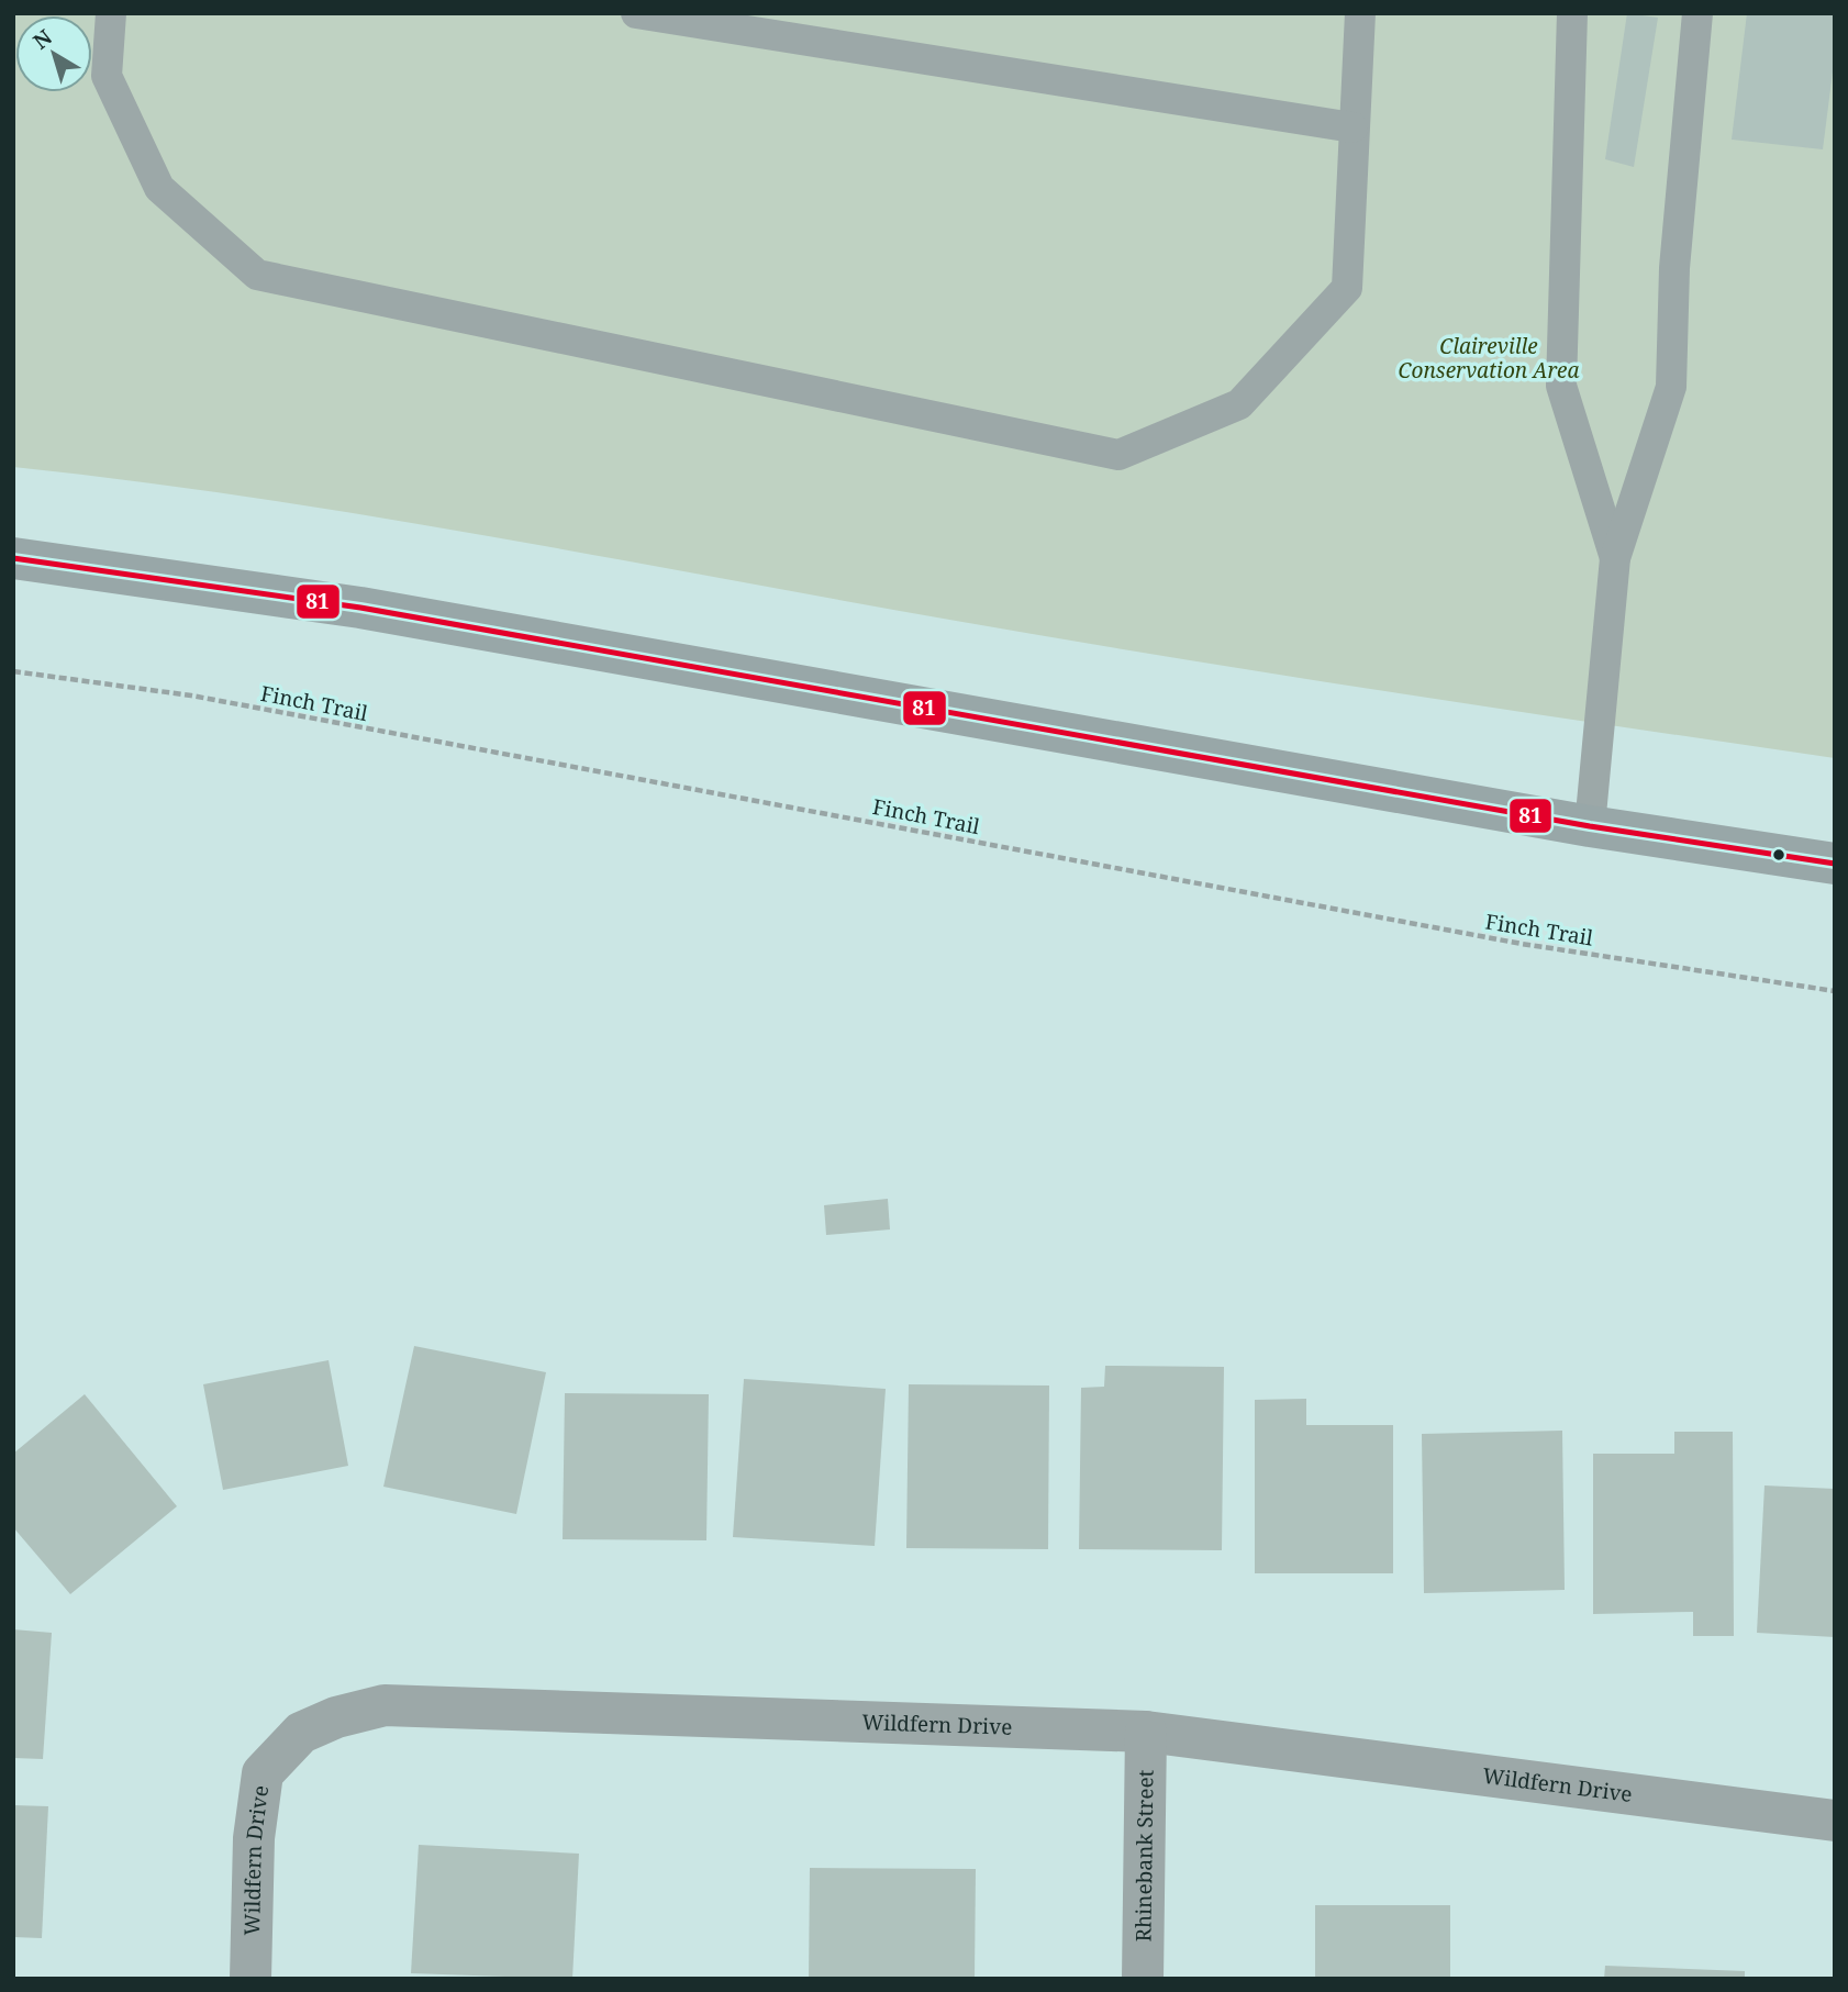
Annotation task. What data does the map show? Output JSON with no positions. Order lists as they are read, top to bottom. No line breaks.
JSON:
{"streets":{"street":["Wildfern Drive","Rhinebank Street"],"path":["Finch Trail"]},"crossings":[["Wildfern Drive","Rhinebank Street"]],"parks":["Claireville Conservation Area"],"lines":["transit line 81"],"north":"top left"}
